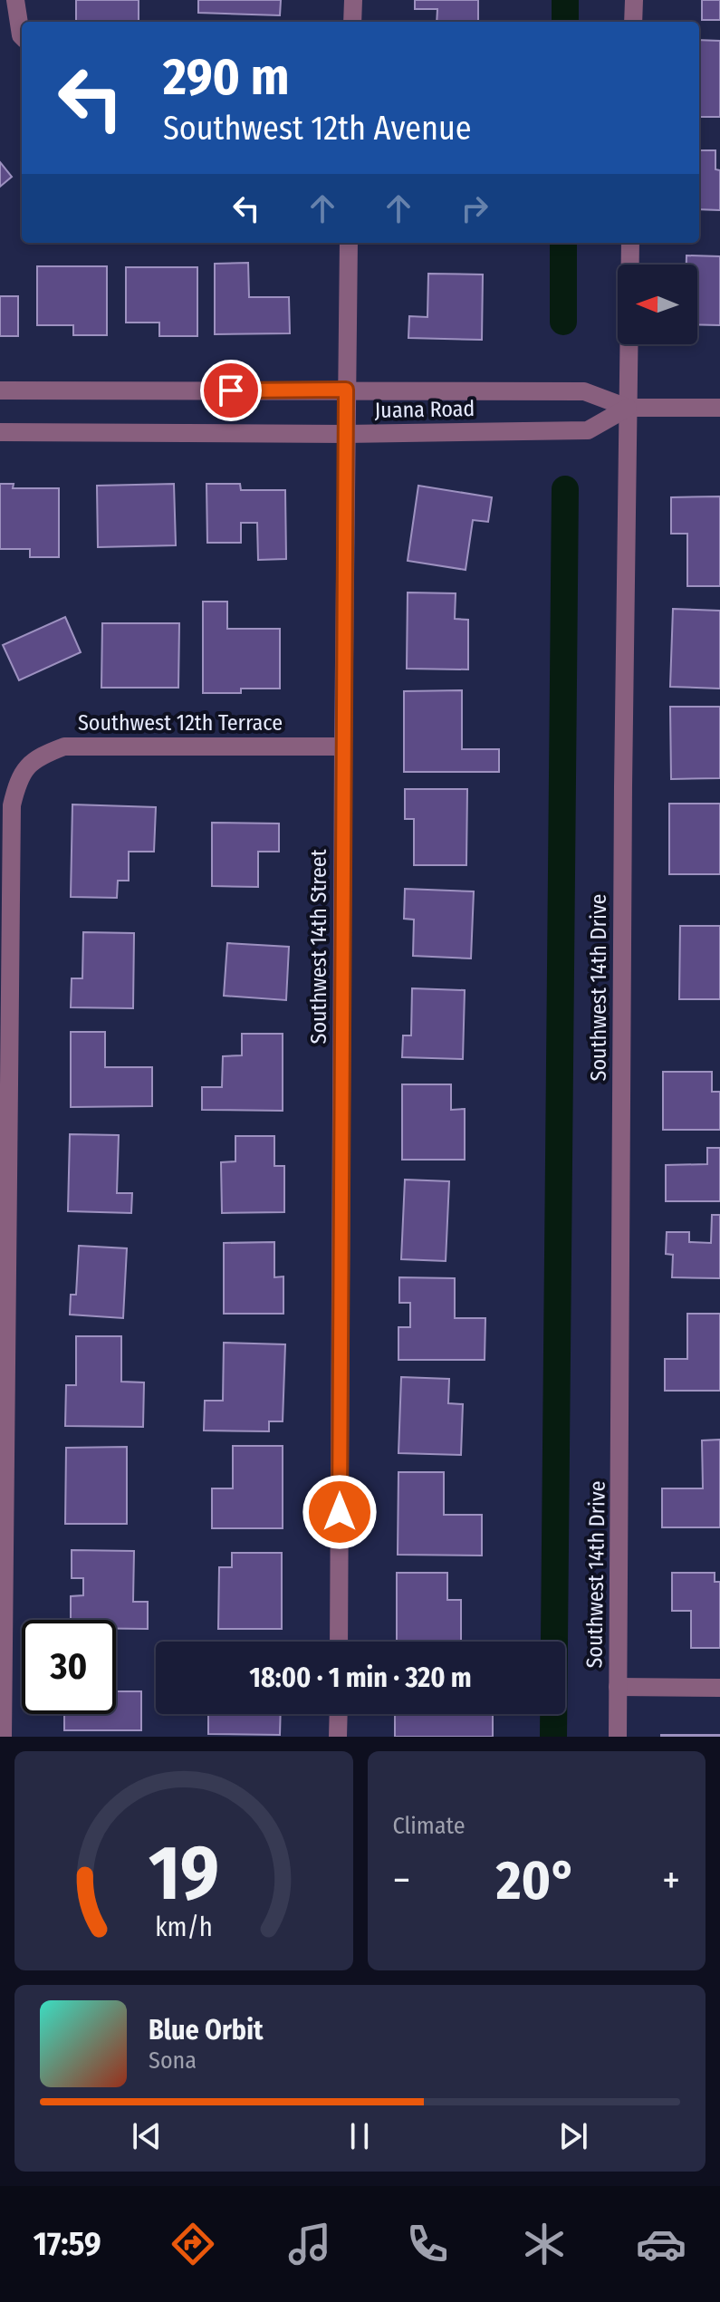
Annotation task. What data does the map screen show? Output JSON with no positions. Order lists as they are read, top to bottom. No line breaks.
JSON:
{"streets":{"street":["Juana Road","Southwest 12th Terrace","Southwest 14th Street","Southwest 14th Drive"]},"crossings":[["Juana Road","Southwest 14th Street"],["Juana Road","Southwest 14th Drive"],["Southwest 12th Terrace","Southwest 14th Street"]],"north":"left","page":{"turn":["290 m","Southwest 12th Avenue"],"limit":"30","trip":"18:00 · 1 min · 320 m","tile":"Climate","heat":["−","20°","+"],"song":["Blue Orbit","Sona"],"tabs":"17:59","gauge":["19","km/h"]}}
